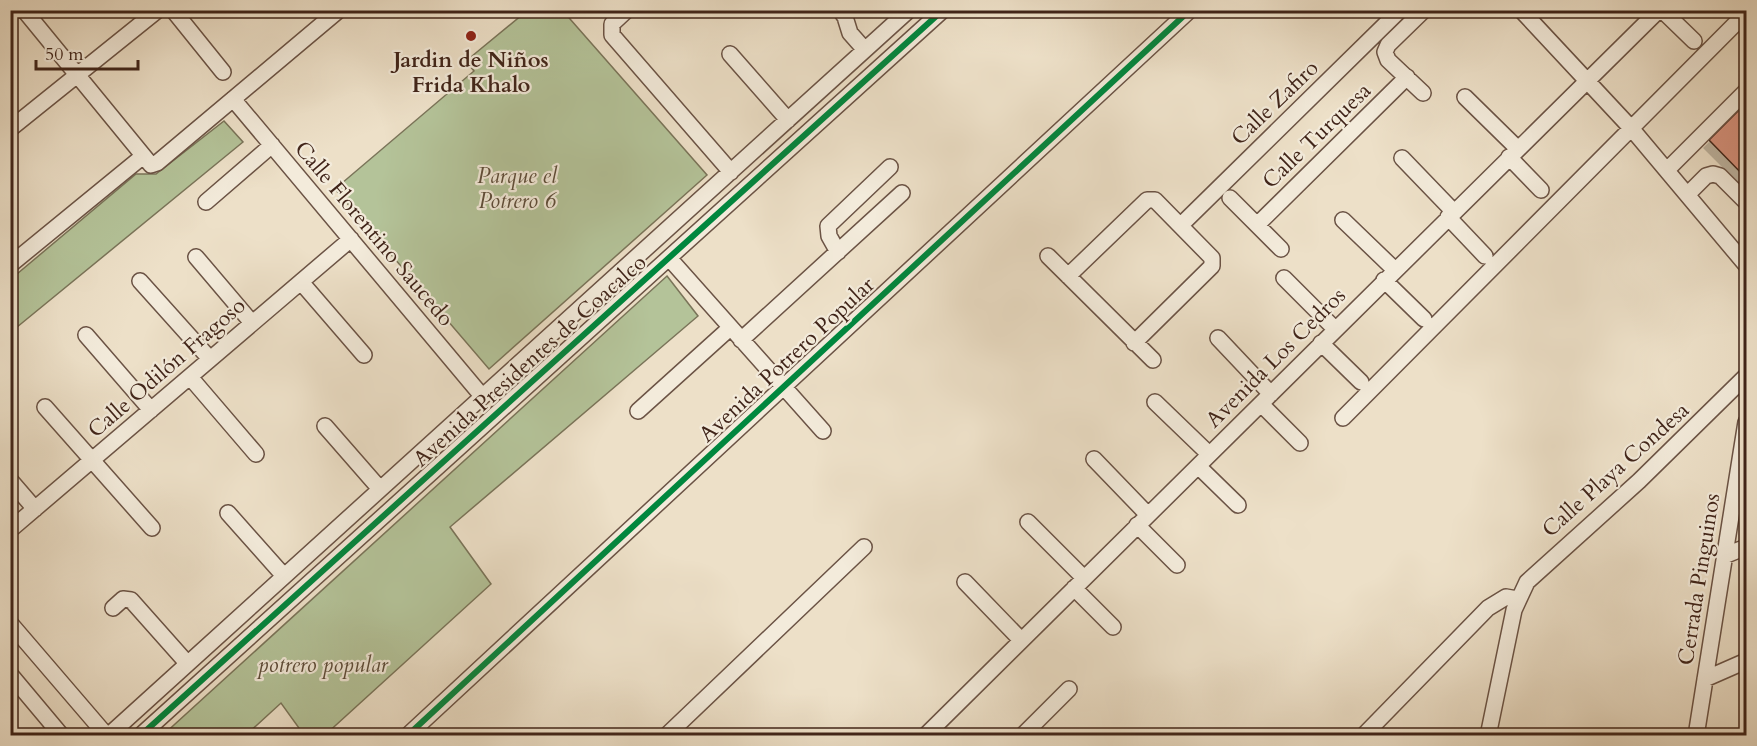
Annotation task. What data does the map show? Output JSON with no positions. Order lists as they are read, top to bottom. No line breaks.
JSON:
{"streets":{"street":["Calle Zafiro","Calle Turquesa","Calle Florentino Saucedo","Avenida Los Cedros","Avenida Potrero Popular","Avenida Presidentes de Coacalco","Calle Odilón Fragoso","Calle Playa Condesa","Cerrada Pinguinos"]},"crossings":[["Calle Florentino Saucedo","Avenida Presidentes de Coacalco"],["Calle Florentino Saucedo","Calle Odilón Fragoso"]],"parks":["Parque el Potrero 6","potrero popular"],"places":["Jardin de Niños Frida Khalo"],"scale_bar":"50 m"}
